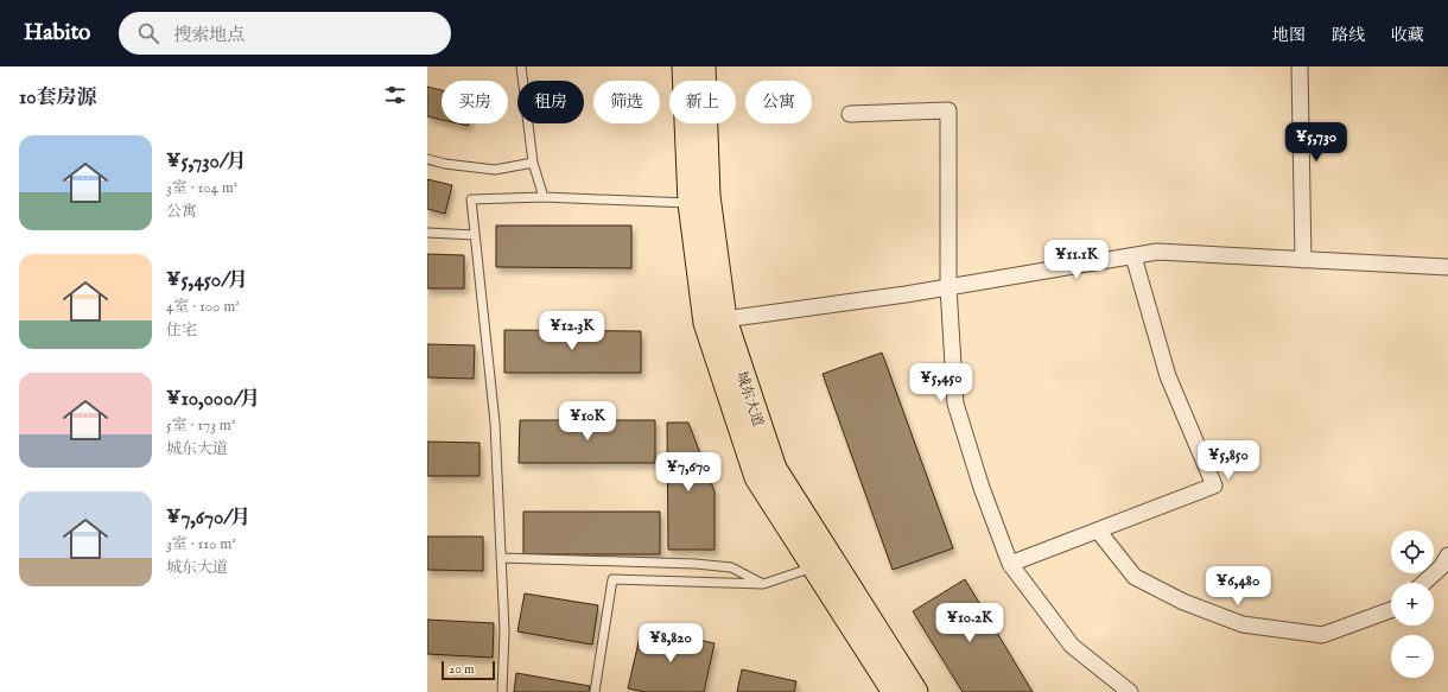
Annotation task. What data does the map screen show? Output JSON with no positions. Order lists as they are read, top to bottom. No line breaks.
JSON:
{"streets":{"main road":["城东大道"]},"scale_bar":"20 m","page":{"header":"Habito","search":"搜索地点","nav":["地图","路线","收藏"],"heading":"10套房源","chip":["买房","租房","筛选","新上","公寓"],"price":["¥5,730","¥11.1K","¥12.3K","¥5,450","¥10K","¥5,850","¥7,670","¥6,480","¥10.2K","¥8,820"],"list":[{"name":"¥5,730/月","note":"3室 · 104 m² · 公寓"},{"name":"¥5,450/月","note":"4室 · 100 m² · 住宅"},{"name":"¥10,000/月","note":"5室 · 173 m² · 城东大道"},{"name":"¥7,670/月","note":"3室 · 110 m² · 城东大道"}],"map_buttons":["+","−"],"scale":"20 m"}}
